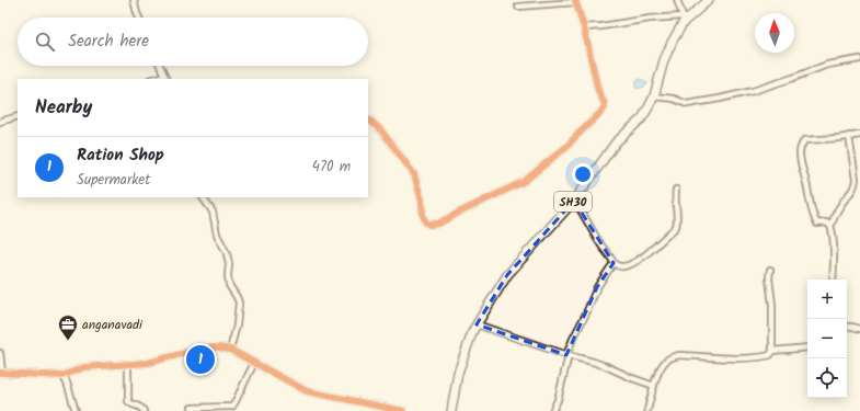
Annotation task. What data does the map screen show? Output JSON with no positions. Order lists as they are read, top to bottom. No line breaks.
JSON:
{"streets":{"main road":["SH30"]},"places":{"office":["anganavadi"]},"north":"top","page":{"search":"Search here","heading":"Nearby","list":[{"mark":"1","name":"Ration Shop","note":"Supermarket","value":"470 m"}],"map_buttons":["+","−"],"pins":"1"}}
